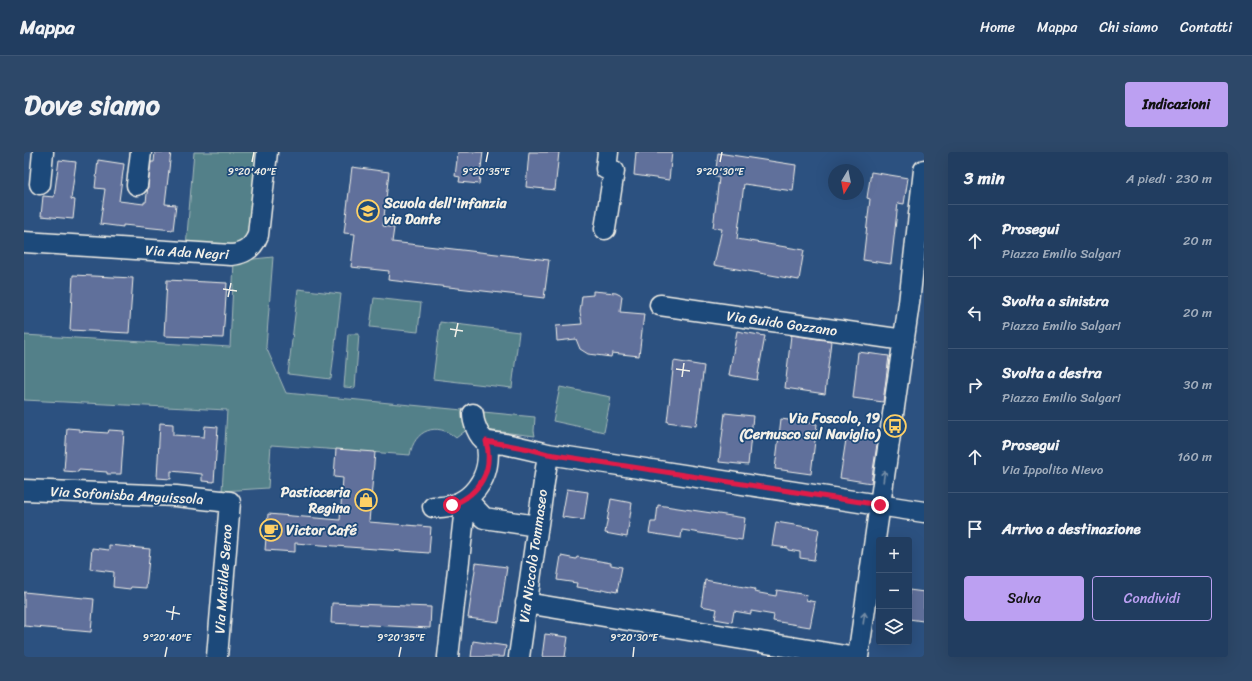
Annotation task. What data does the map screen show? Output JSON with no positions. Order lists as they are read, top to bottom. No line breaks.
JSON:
{"streets":{"street":["Via Ada Negri","Via Guido Gozzano","Via Sofonisba Anguissola","Via Niccolò Tommaseo","Via Matilde Serao"]},"crossings":[["Via Sofonisba Anguissola","Via Matilde Serao"]],"places":{"school or university":["Scuola dell'infanzia via Dante"],"bus stop":["Via Foscolo, 19 (Cernusco sul Naviglio)"],"shop":["Pasticceria Regina"],"cafe":["Victor Café"]},"north":"bottom","page":{"header":"Mappa","nav":["Home","Mappa","Chi siamo","Contatti"],"title":"Dove siamo","buttons":["Indicazioni",["Salva","Condividi"]],"heading":["3 min","A piedi · 230 m"],"list":[["Prosegui","Piazza Emilio Salgari","20 m"],["Svolta a sinistra","Piazza Emilio Salgari","20 m"],["Svolta a destra","Piazza Emilio Salgari","30 m"],["Prosegui","Via Ippolito Nievo","160 m"],"Arrivo a destinazione"],"map_buttons":["+","−"]},"coordinates":["9°20'40\"E","9°20'35\"E","9°20'30\"E"]}
